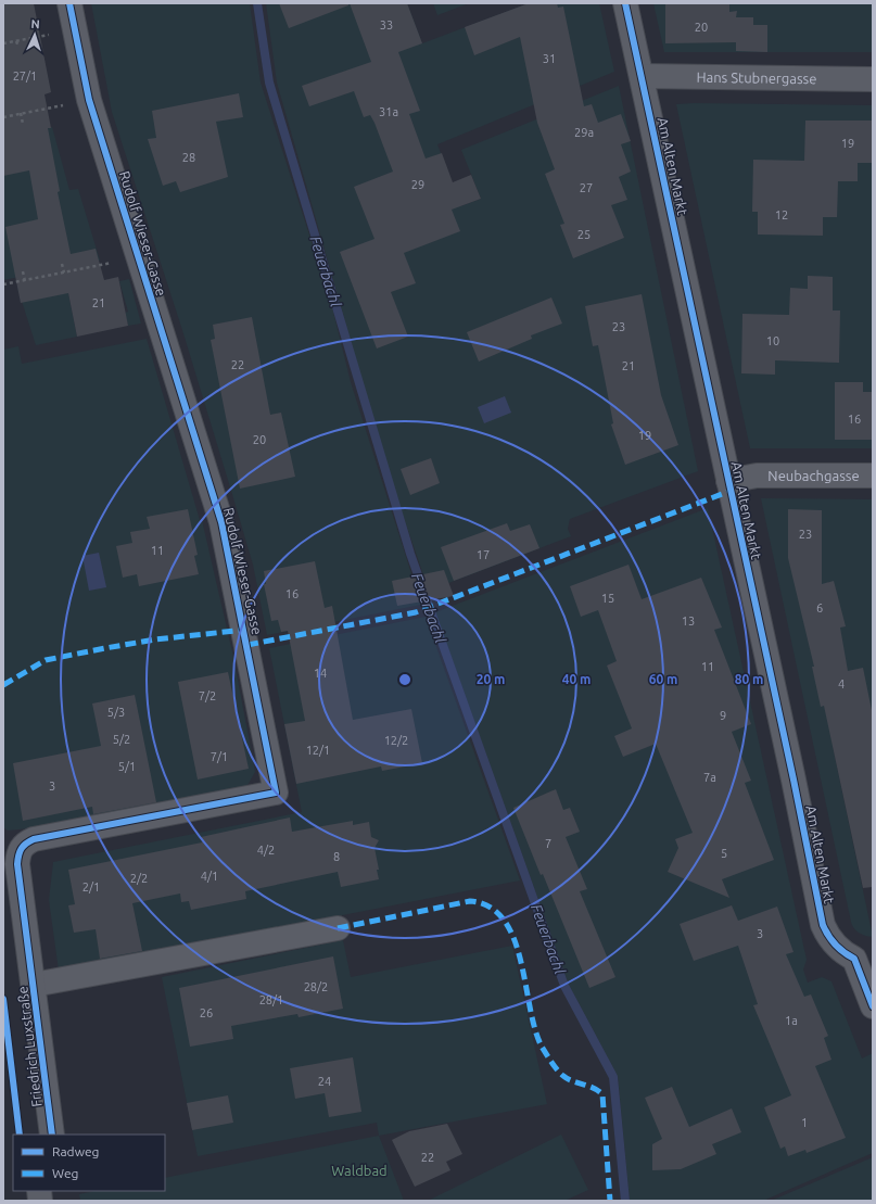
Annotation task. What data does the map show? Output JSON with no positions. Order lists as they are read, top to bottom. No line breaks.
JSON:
{"streets":{"street":["Hans Stubnergasse","Am Alten Markt","Rudolf Wieser-Gasse","Neubachgasse","Friedrich Luxstraße"]},"crossings":[["Hans Stubnergasse","Am Alten Markt"],["Am Alten Markt","Neubachgasse"],["Rudolf Wieser-Gasse","Friedrich Luxstraße"]],"water":["Feuerbachl"],"parks":["Waldbad"],"house_numbers":["33","20","31","27/1","31a","29a","19","28","29","27","12","25","21","23","10","22","21","16","19","20","23","11","17","16","15","6","13","11","14","4","7/2","5/3","9","5/2","12/2","12/1","7/1","5/1","7a","3","7","4/2","5","8","4/1","2/2","2/1","3","28/2","28/1","26","1a","24","1","22"],"legend":["Radweg","Weg"],"north":"top","rings":["20 m","40 m","60 m","80 m"]}
